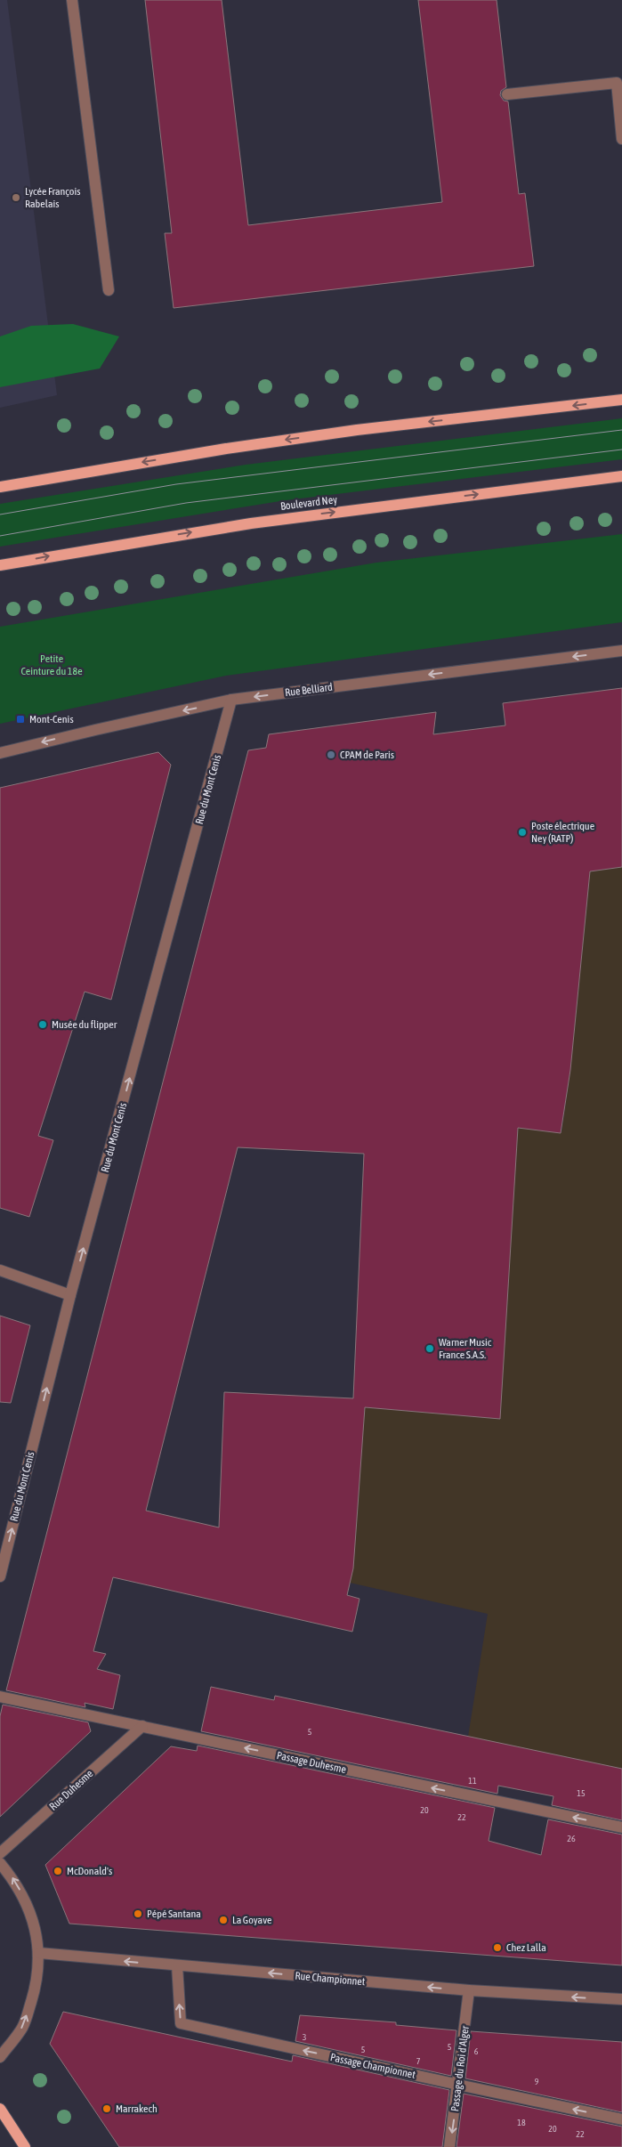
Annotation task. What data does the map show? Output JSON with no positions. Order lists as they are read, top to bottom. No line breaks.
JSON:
{"streets":{"main road":["Boulevard Ney"],"street":["Rue Belliard","Rue du Mont Cenis","Passage Duhesme","Rue Duhesme","Rue Championnet","Passage Championnet","Passage du Roi d'Alger"]},"crossings":[["Rue Belliard","Rue du Mont Cenis"],["Passage Duhesme","Rue Duhesme"],["Rue Championnet","Passage Championnet"],["Rue Championnet","Passage du Roi d'Alger"],["Passage Championnet","Passage du Roi d'Alger"]],"one_way":["Rue Belliard","Rue du Mont Cenis","Passage Duhesme","Rue Championnet","Passage Championnet","Passage du Roi d'Alger"],"parks":["Petite Ceinture du 18e"],"places":{"other":["Lycée François Rabelais","CPAM de Paris","Poste électrique Ney (RATP)","Musée du flipper","Warner Music France S.A.S.","McDonald's","Pépé Santana","La Goyave","Chez Lalla","Marrakech"],"transit":["Mont-Cenis"]},"house_numbers":["5","11","15","20","22","26","3","5","5","6","7","9","18","20","22"]}
